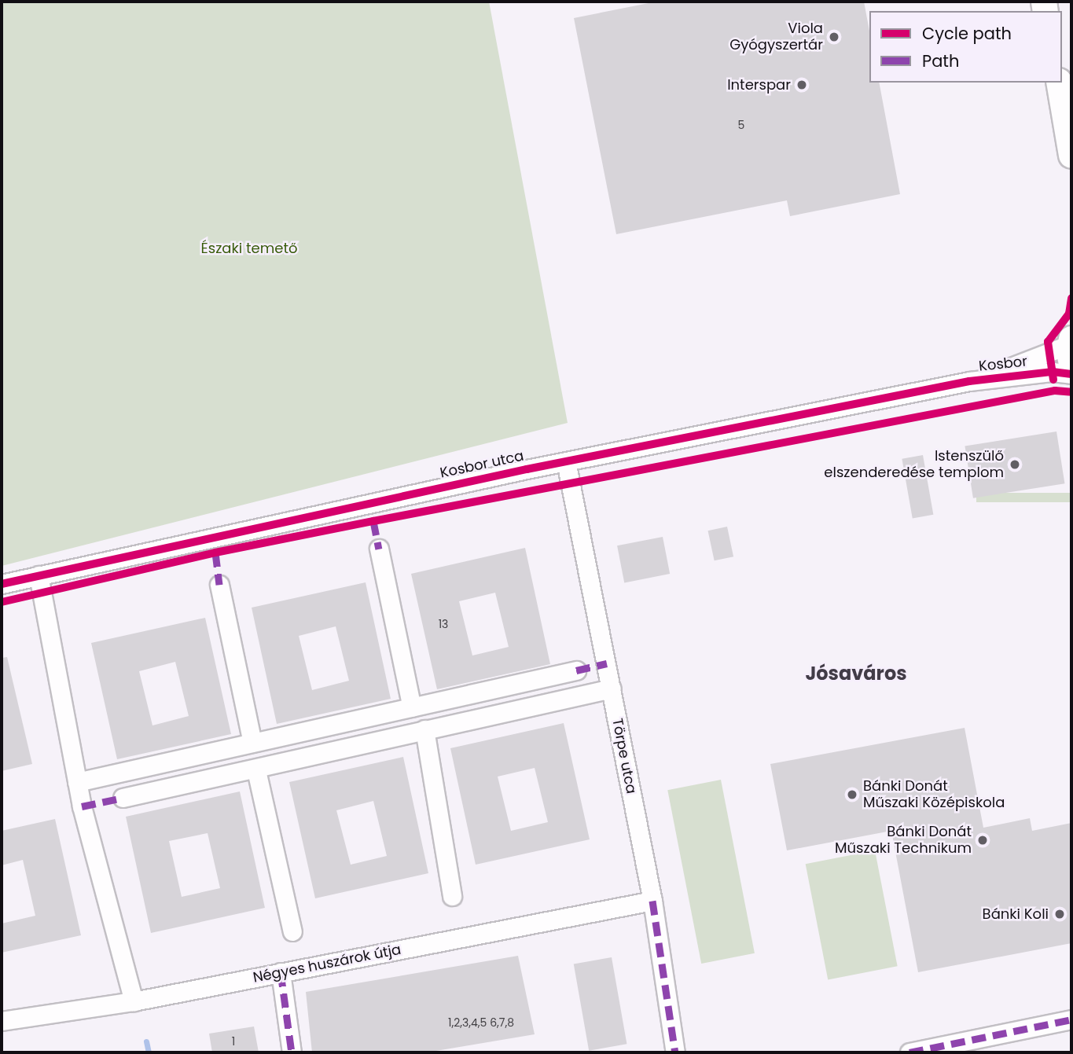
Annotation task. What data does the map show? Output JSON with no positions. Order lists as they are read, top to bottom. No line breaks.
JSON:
{"streets":{"street":["Kosbor","Kosbor utca","Törpe utca","Négyes huszárok útja"]},"crossings":[["Kosbor","Kosbor utca"],["Kosbor utca","Törpe utca"],["Törpe utca","Négyes huszárok útja"]],"districts":["Jósaváros"],"parks":["Északi temető"],"places":["Viola Gyógyszertár","Interspar","Istenszülő elszenderedése templom","Bánki Donát Műszaki Középiskola","Bánki Donát Műszaki Technikum","Bánki Koli"],"house_numbers":["5","13","1,2,3,4,5 6,7,8","1"],"legend":["Cycle path","Path"]}
